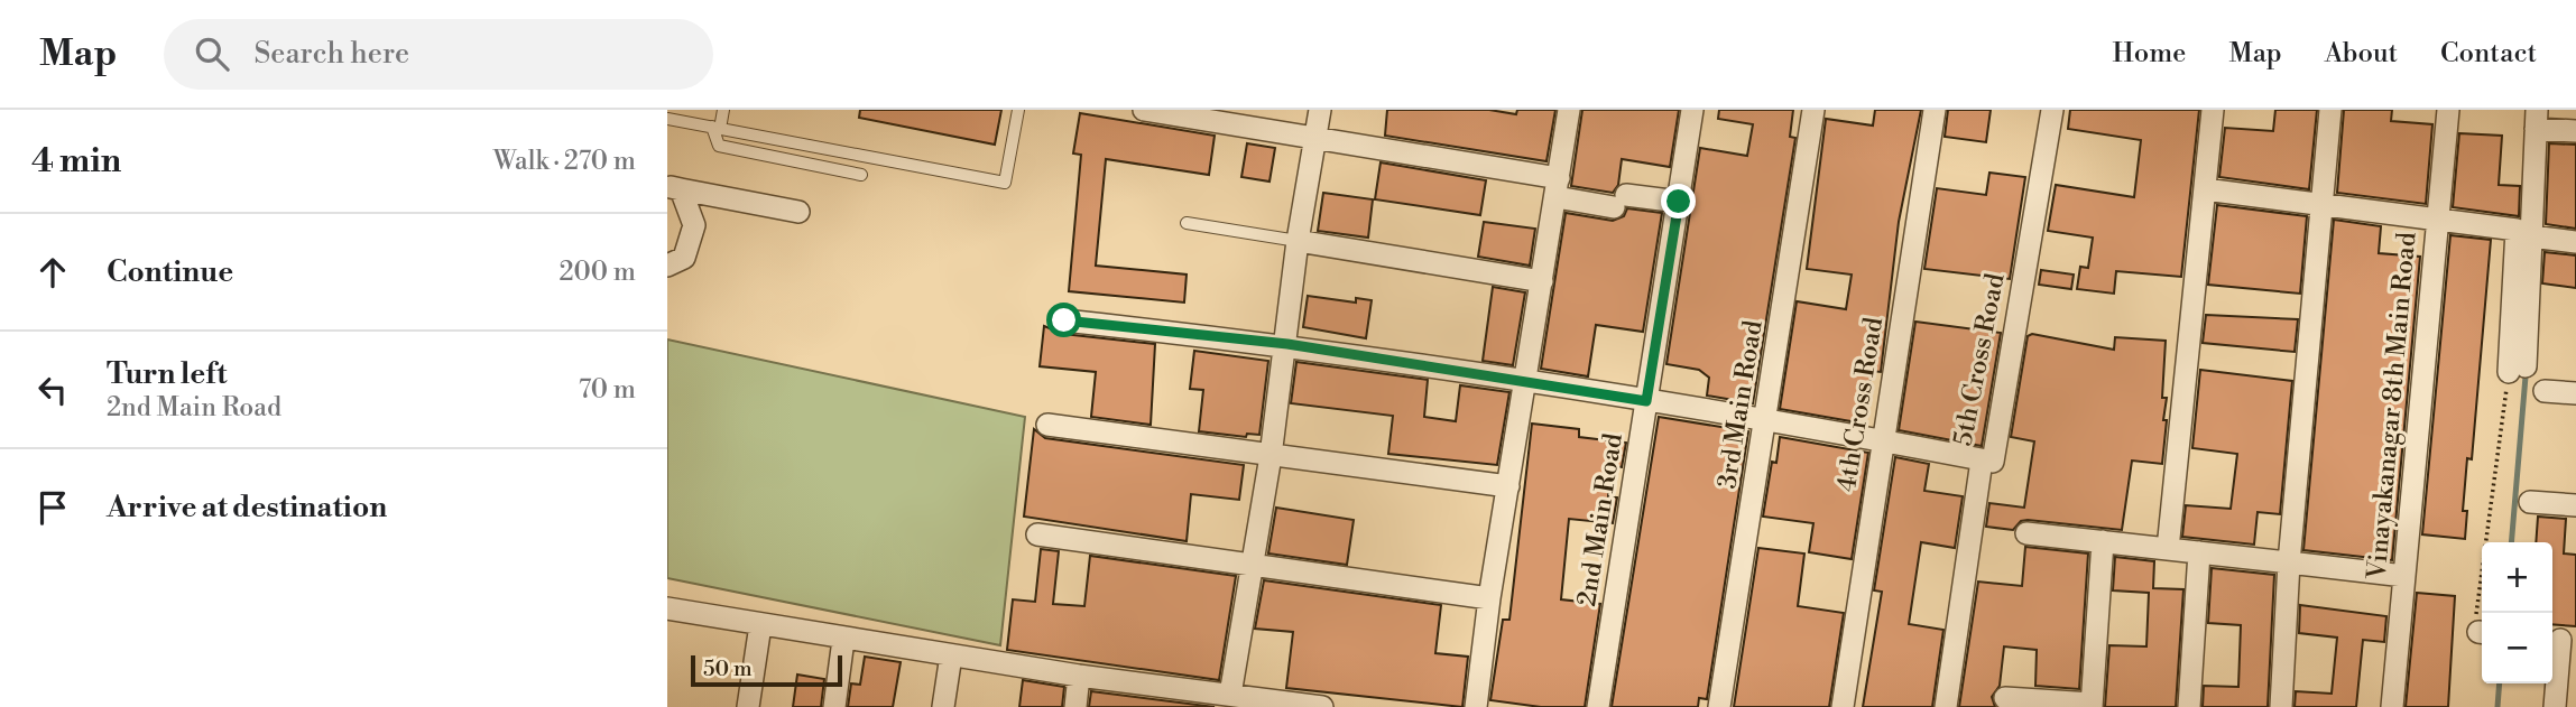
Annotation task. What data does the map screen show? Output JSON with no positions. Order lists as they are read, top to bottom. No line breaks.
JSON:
{"streets":{"street":["5th Cross Road","3rd Main Road","4th Cross Road","Vinayakanagar 8th Main Road","2nd Main Road"]},"scale_bar":"50 m","page":{"header":"Map","search":"Search here","nav":["Home","Map","About","Contact"],"heading":["4 min","Walk · 270 m"],"list":[["Continue","200 m"],["Turn left","2nd Main Road","70 m"],"Arrive at destination"],"map_buttons":["+","−"],"scale":"50 m"}}
